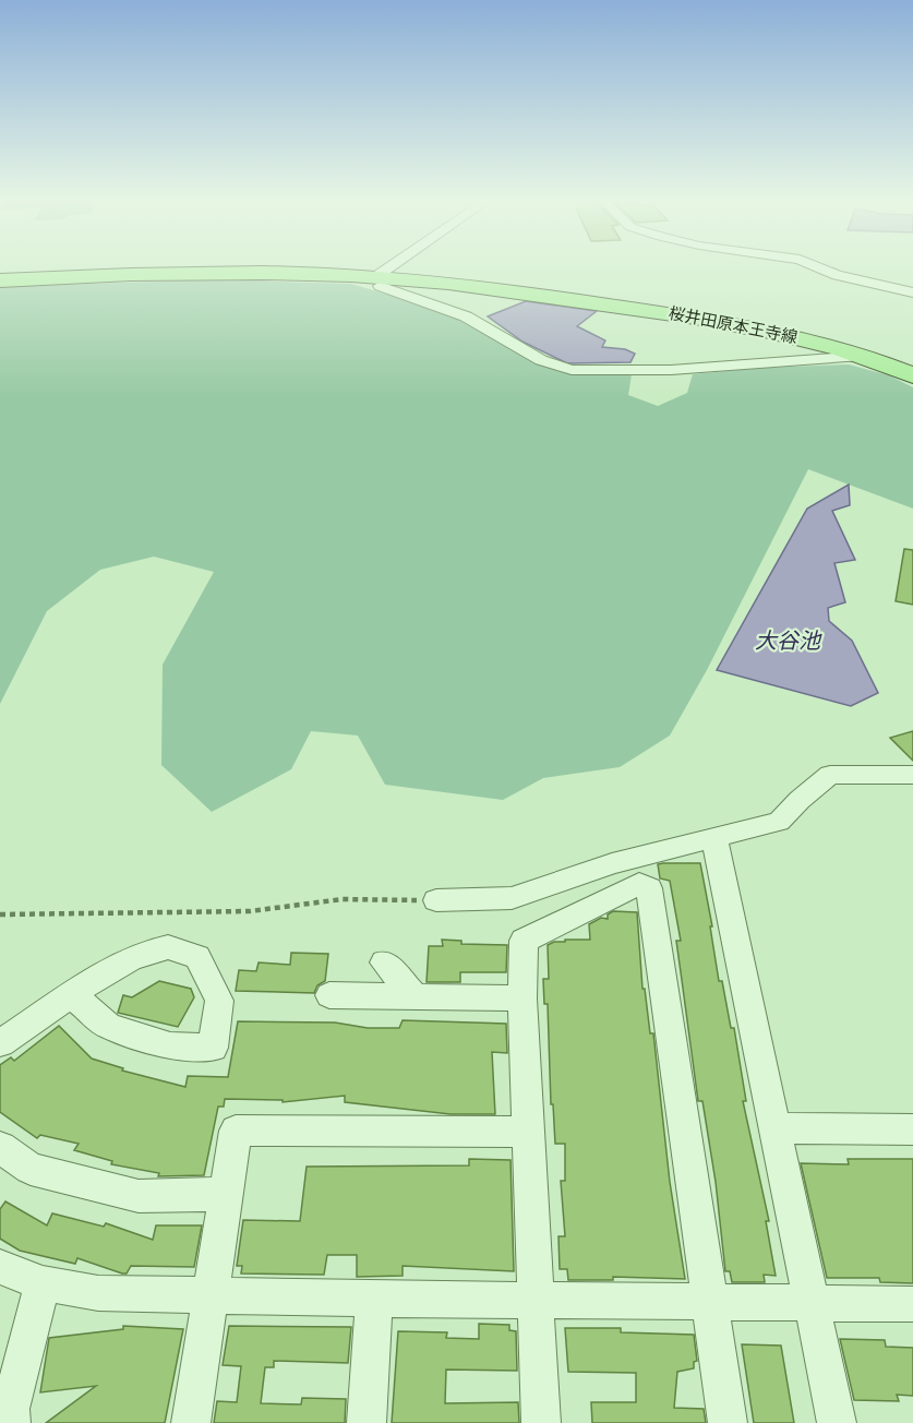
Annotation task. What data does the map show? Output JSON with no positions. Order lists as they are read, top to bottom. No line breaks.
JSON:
{"streets":{"main road":["桜井田原本王寺線"]},"water":["大谷池"]}
